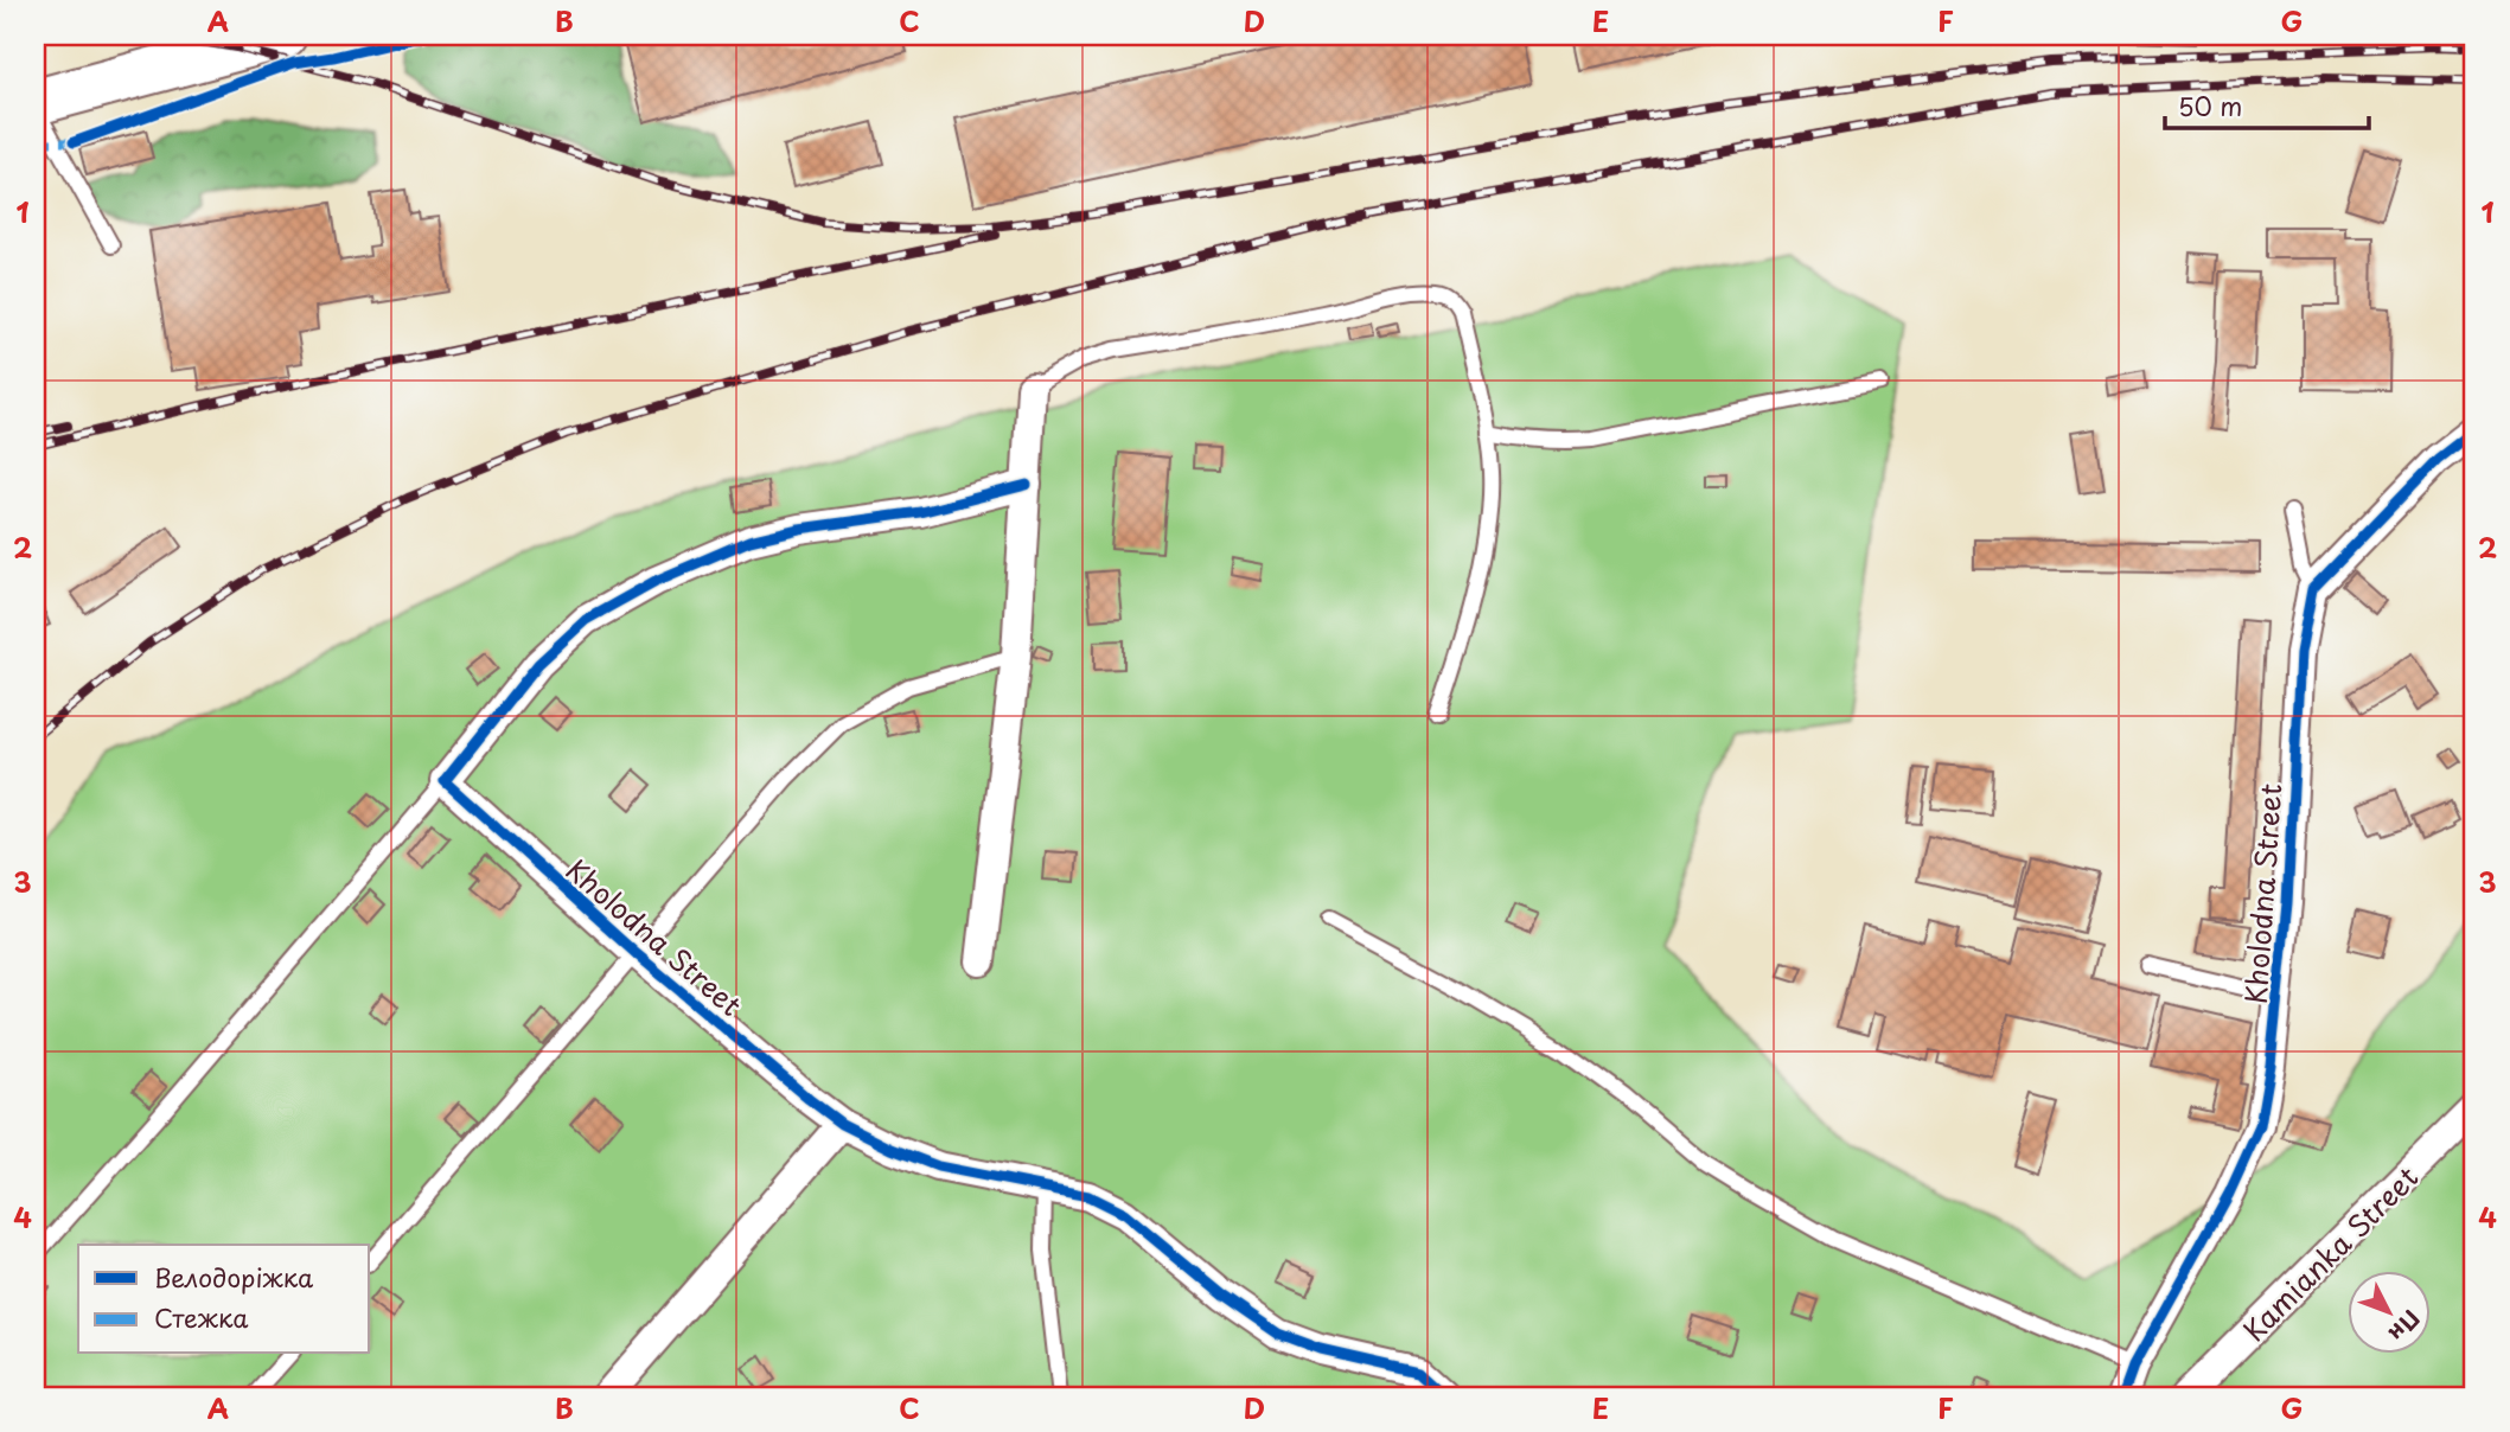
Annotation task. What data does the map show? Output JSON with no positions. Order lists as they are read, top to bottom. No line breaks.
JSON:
{"streets":{"street":["Kholodna Street","Kamianka Street"]},"legend":["Велодоріжка","Стежка"],"scale_bar":"50 m","north":"bottom right","grid":{"columns":["A","B","C","D","E","F","G"],"rows":["1","2","3","4"]}}
